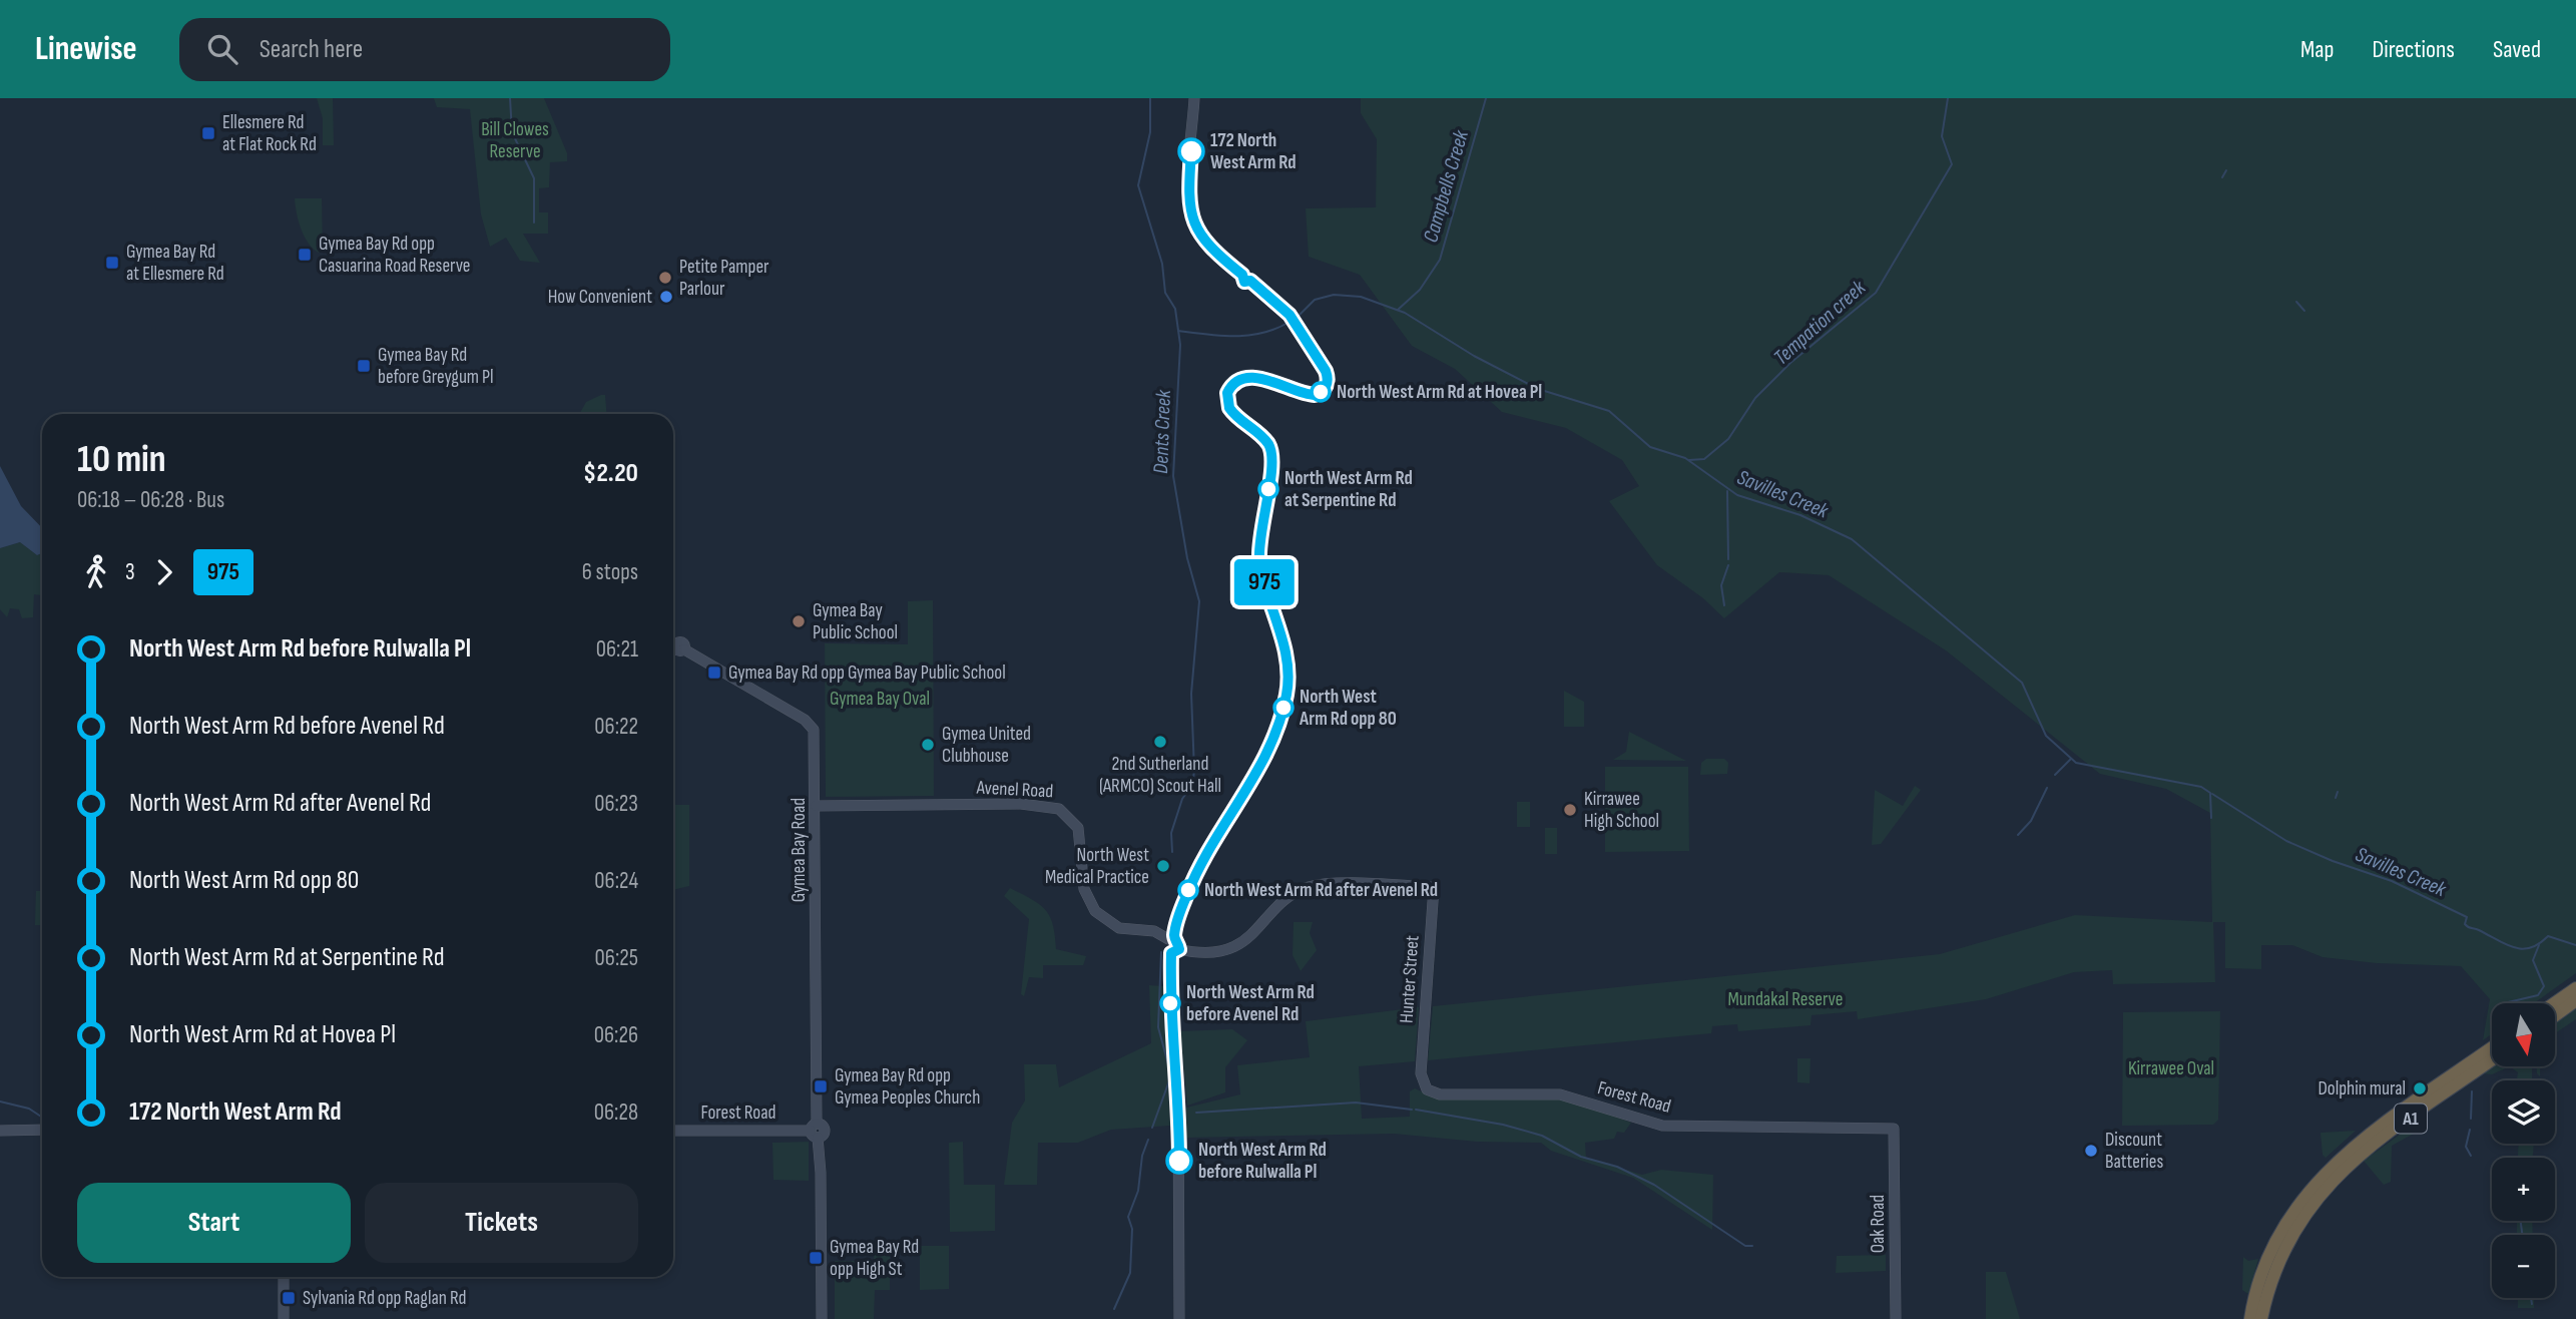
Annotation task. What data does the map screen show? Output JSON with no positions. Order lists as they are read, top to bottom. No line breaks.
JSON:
{"streets":{"highway":["A1"],"street":["Avenel Road","Gymea Bay Road","Hunter Street","Forest Road","Oak Road"]},"crossings":[["Avenel Road","Gymea Bay Road"],["Gymea Bay Road","Forest Road"],["Hunter Street","Forest Road"],["Forest Road","Oak Road"]],"water":["Campbells Creek","Tempation creek","Dents Creek","Savilles Creek"],"parks":["Bill Clowes Reserve","Gymea Bay Oval","Mundakal Reserve","Kirrawee Oval"],"places":{"transit":["Ellesmere Rd at Flat Rock Rd","Gymea Bay Rd opp Casuarina Road Reserve","Gymea Bay Rd at Ellesmere Rd","Gymea Bay Rd before Greygum Pl","Gymea Bay Rd opp Gymea Bay Public School","Gymea Bay Rd opp Gymea Peoples Church","Gymea Bay Rd opp High St","Sylvania Rd opp Raglan Rd"],"other":["172 North West Arm Rd","Petite Pamper Parlour","How Convenient","North West Arm Rd at Hovea Pl","North West Arm Rd at Serpentine Rd","Gymea Bay Public School","North West Arm Rd opp 80","2nd Sutherland (ARMCO) Scout Hall","Gymea United Clubhouse","Kirrawee High School","North West Medical Practice","North West Arm Rd after Avenel Rd","North West Arm Rd before Avenel Rd","Dolphin mural","Discount Batteries","North West Arm Rd before Rulwalla Pl"]},"lines":["bus line 975"],"north":"bottom","page":{"header":"Linewise","search":"Search here","nav":["Map","Directions","Saved"],"on_map":"975","heading":["10 min","06:18 – 06:28 · Bus","$2.20"],"legs":["3","975","6 stops"],"list":[{"name":"North West Arm Rd before Rulwalla Pl","value":"06:21"},{"name":"North West Arm Rd before Avenel Rd","value":"06:22"},{"name":"North West Arm Rd after Avenel Rd","value":"06:23"},{"name":"North West Arm Rd opp 80","value":"06:24"},{"name":"North West Arm Rd at Serpentine Rd","value":"06:25"},{"name":"North West Arm Rd at Hovea Pl","value":"06:26"},{"name":"172 North West Arm Rd","value":"06:28"}],"map_buttons":["+","−"],"buttons":["Start","Tickets"]}}
